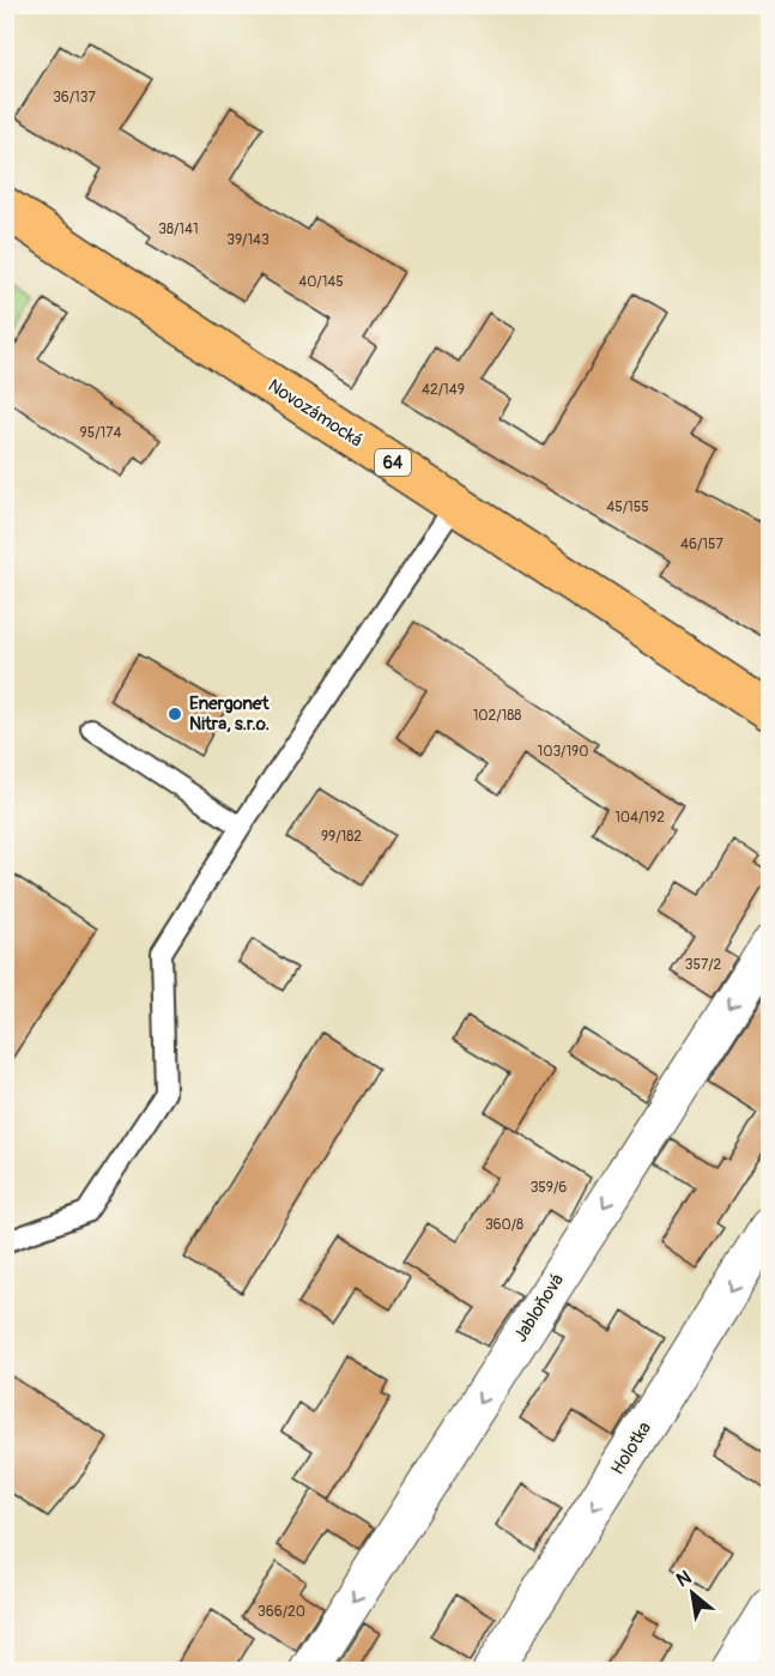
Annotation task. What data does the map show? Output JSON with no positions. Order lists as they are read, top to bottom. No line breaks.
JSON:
{"streets":{"main road":["Novozámocká","64"],"street":["Jabloňová","Holotka"]},"one_way":["Jabloňová","Holotka"],"places":["Energonet Nitra, s.r.o."],"house_numbers":["36/137","38/141","39/143","40/145","42/149","95/174","45/155","46/157","102/188","103/190","104/192","99/182","357/2","359/6","360/8","366/20"],"north":"top left"}
